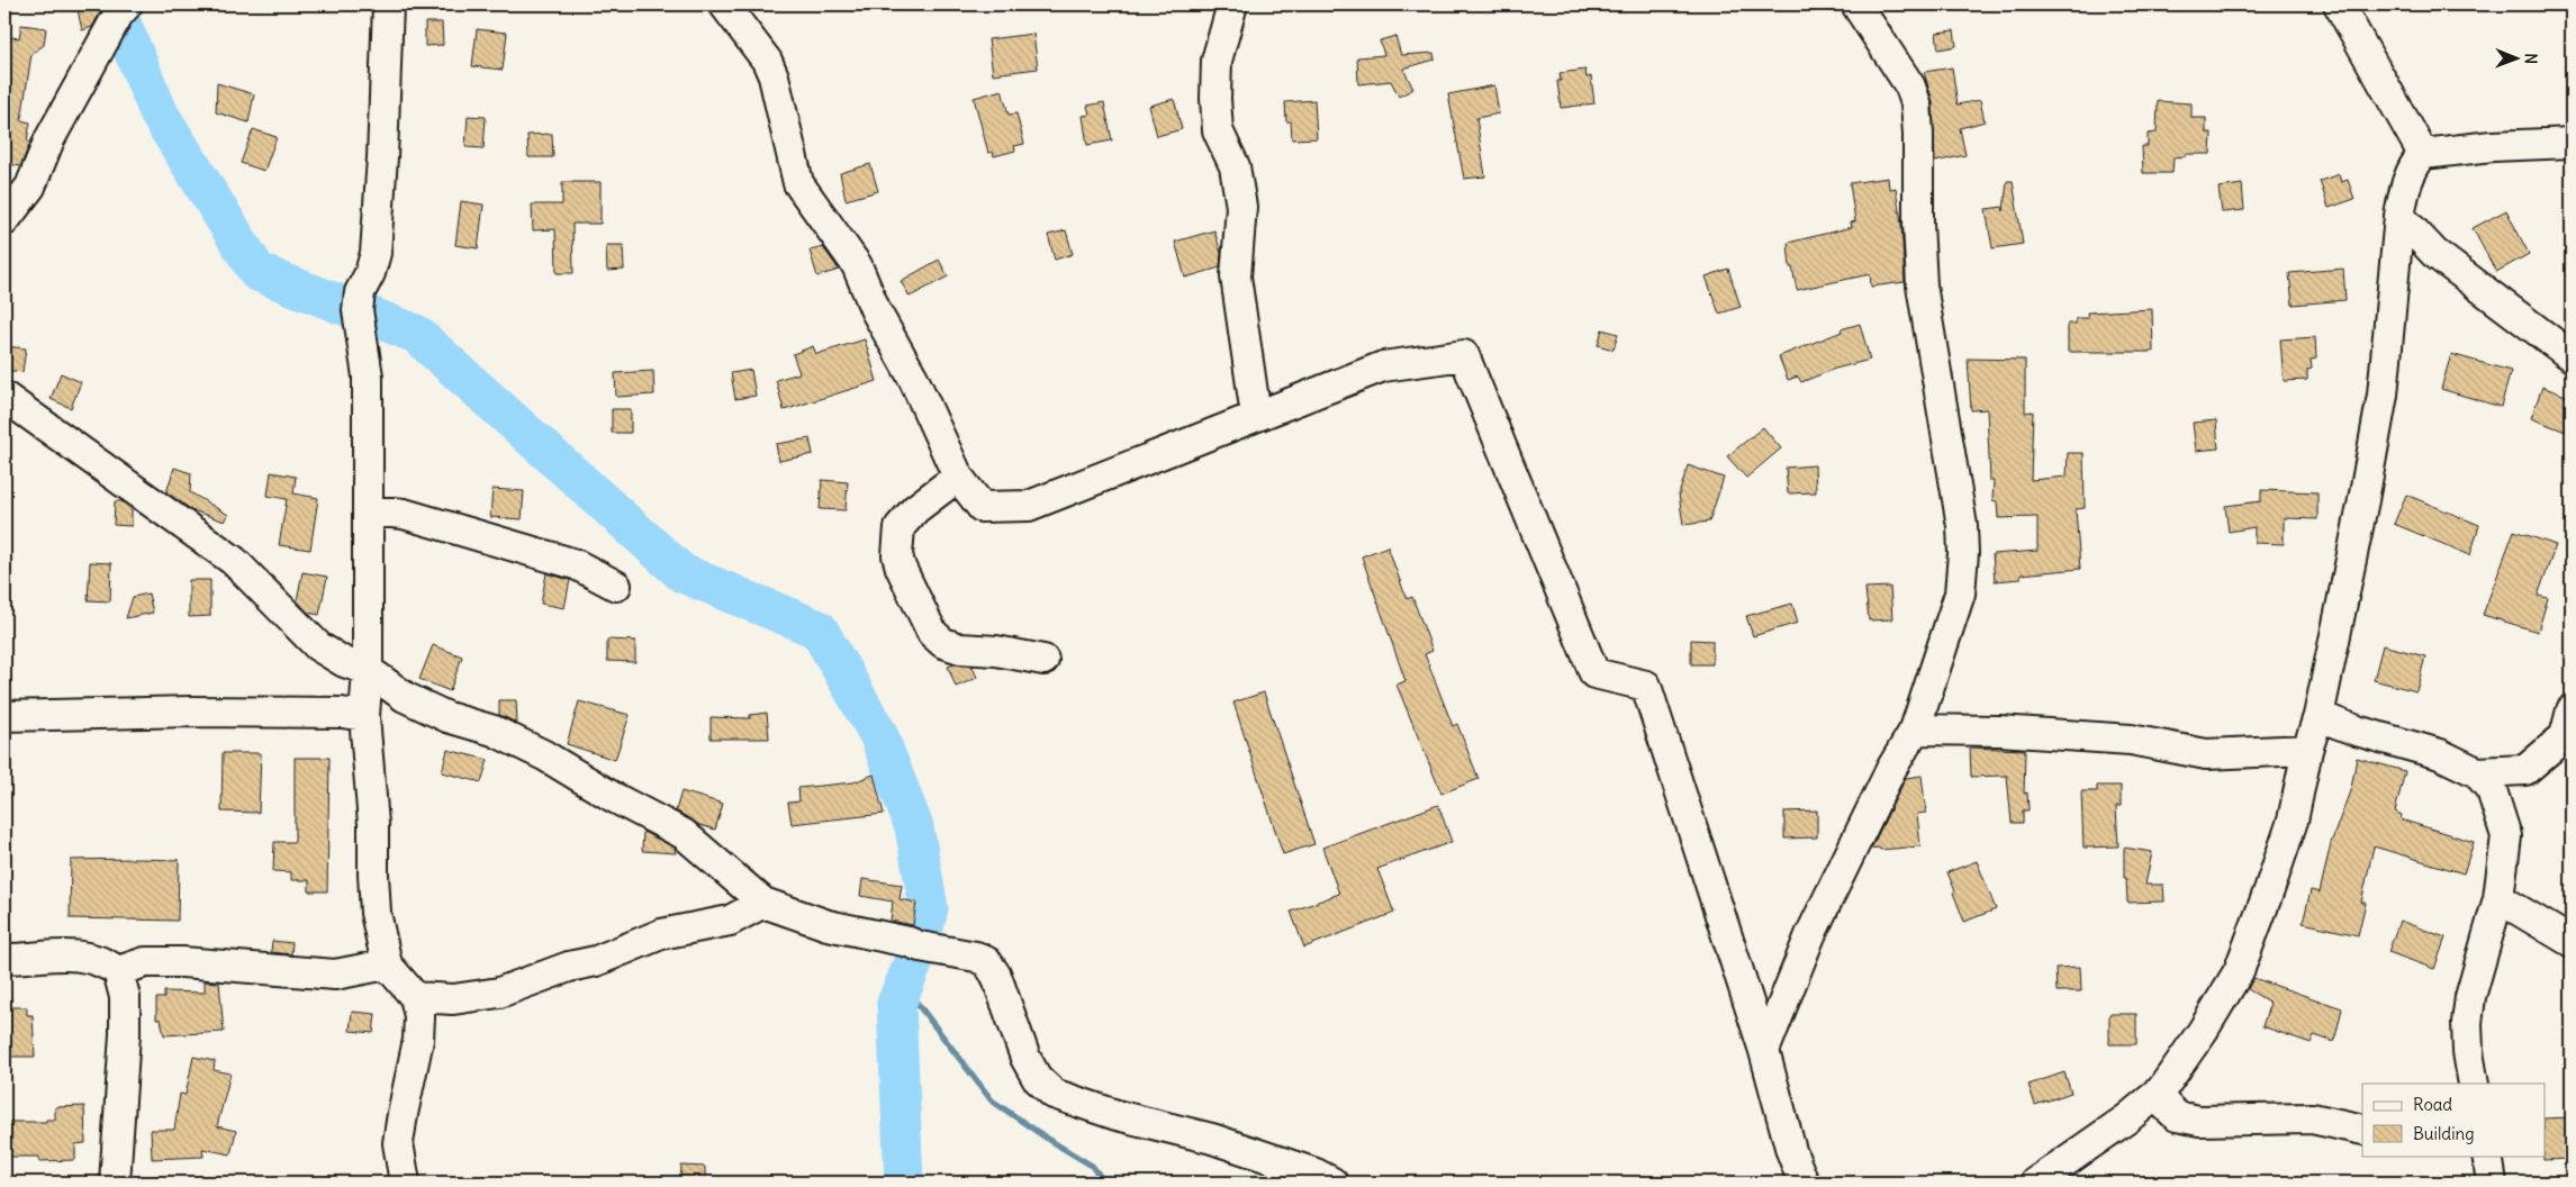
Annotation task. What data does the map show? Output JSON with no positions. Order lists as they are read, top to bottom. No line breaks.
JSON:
{"legend":["Road","Building"],"north":"right"}
